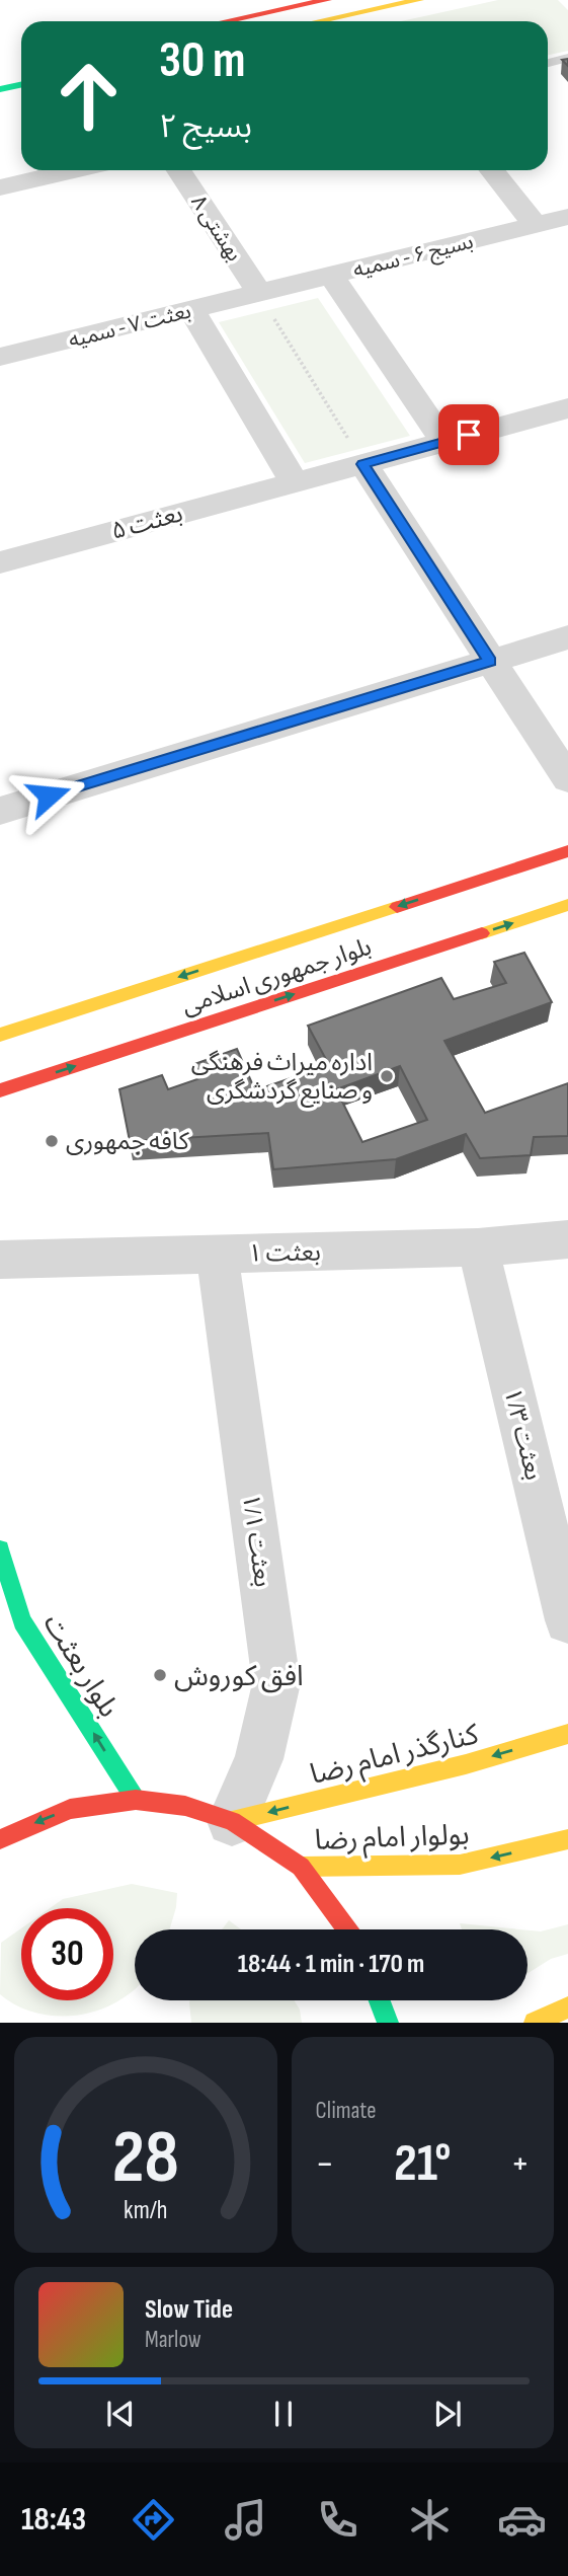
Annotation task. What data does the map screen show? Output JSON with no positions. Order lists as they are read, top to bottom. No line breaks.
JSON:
{"streets":{"main road":["بلوار جمهوری اسلامی","بلوار بعثت","کنارگذر امام رضا","بولوار امام رضا"],"street":["بهشتی ۸","بسیج ۶ - سمیه","بعثت ۷ - سمیه","بعثت ۵","بعثت ۱","بعثت ۱/۳","بعثت ۱/۱"]},"crossings":[["بهشتی ۸","بسیج ۶ - سمیه"],["بهشتی ۸","بعثت ۷ - سمیه"],["بسیج ۶ - سمیه","بعثت ۷ - سمیه"],["بعثت ۱","بعثت ۱/۳"],["بعثت ۱","بعثت ۱/۱"],["بعثت ۱/۱","کنارگذر امام رضا"]],"one_way":["بلوار بعثت","کنارگذر امام رضا","بولوار امام رضا"],"places":["اداره میراث فرهنگی و صنایع گردشگری","کافه جمهوری","افق کوروش"],"page":{"turn":["30 m","بسیج ۲"],"limit":"30","trip":"18:44 · 1 min · 170 m","tile":"Climate","heat":["−","21°","+"],"song":["Slow Tide","Marlow"],"tabs":"18:43","gauge":["28","km/h"]}}
